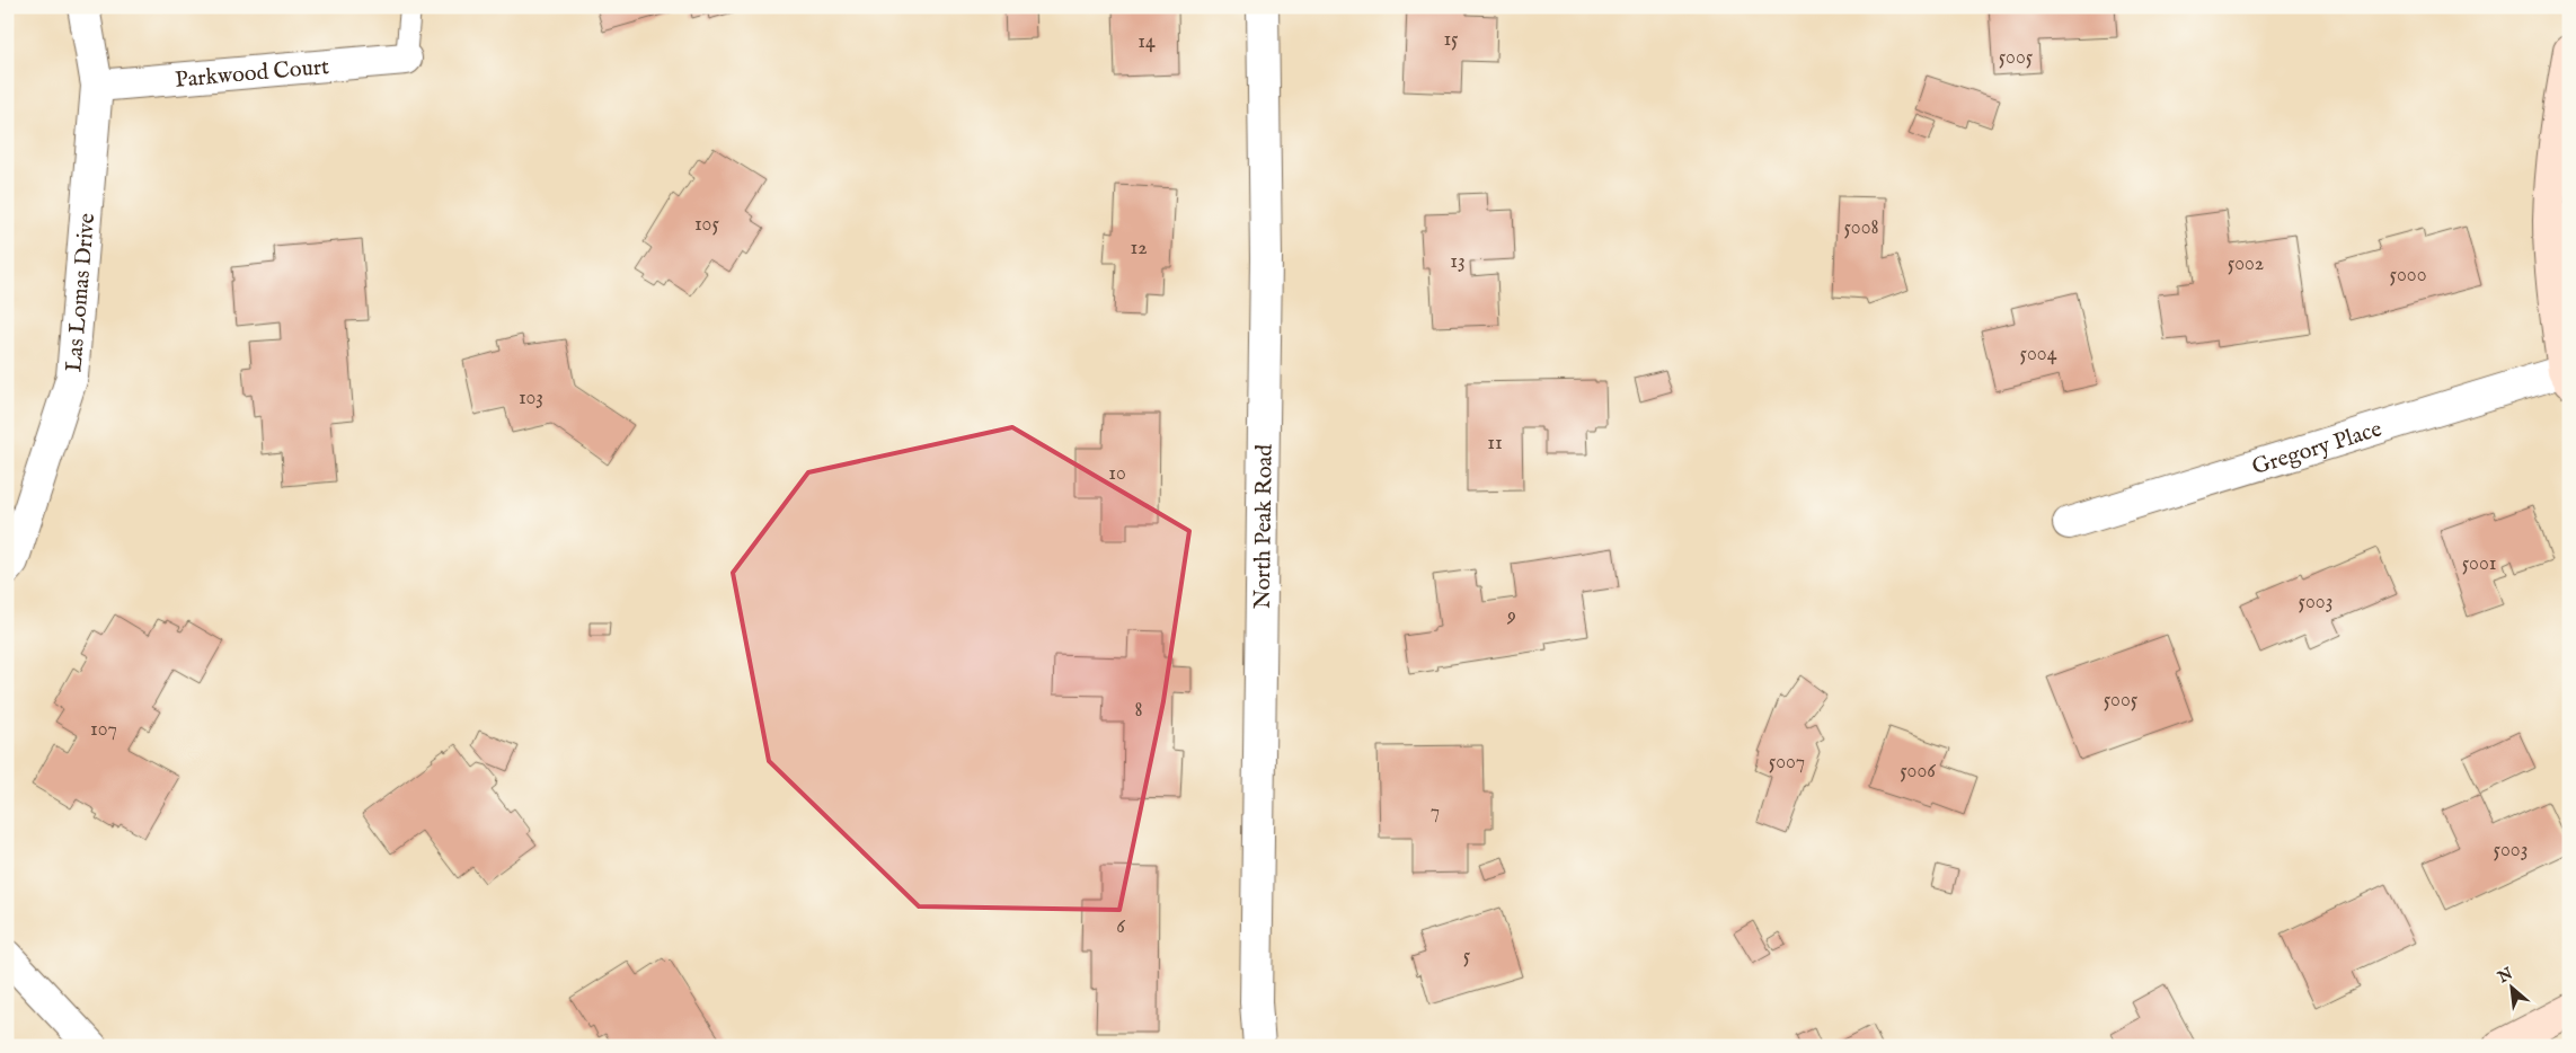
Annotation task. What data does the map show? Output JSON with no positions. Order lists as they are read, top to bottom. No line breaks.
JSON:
{"streets":{"street":["Parkwood Court","Las Lomas Drive","Gregory Place","North Peak Road"]},"crossings":[["Parkwood Court","Las Lomas Drive"]],"house_numbers":["15","14","5005","105","5008","12","13","5002","5000","5004","103","11","10","5001","5003","9","5005","8","107","5007","5006","7","5003","6","5"],"north":"top left"}
